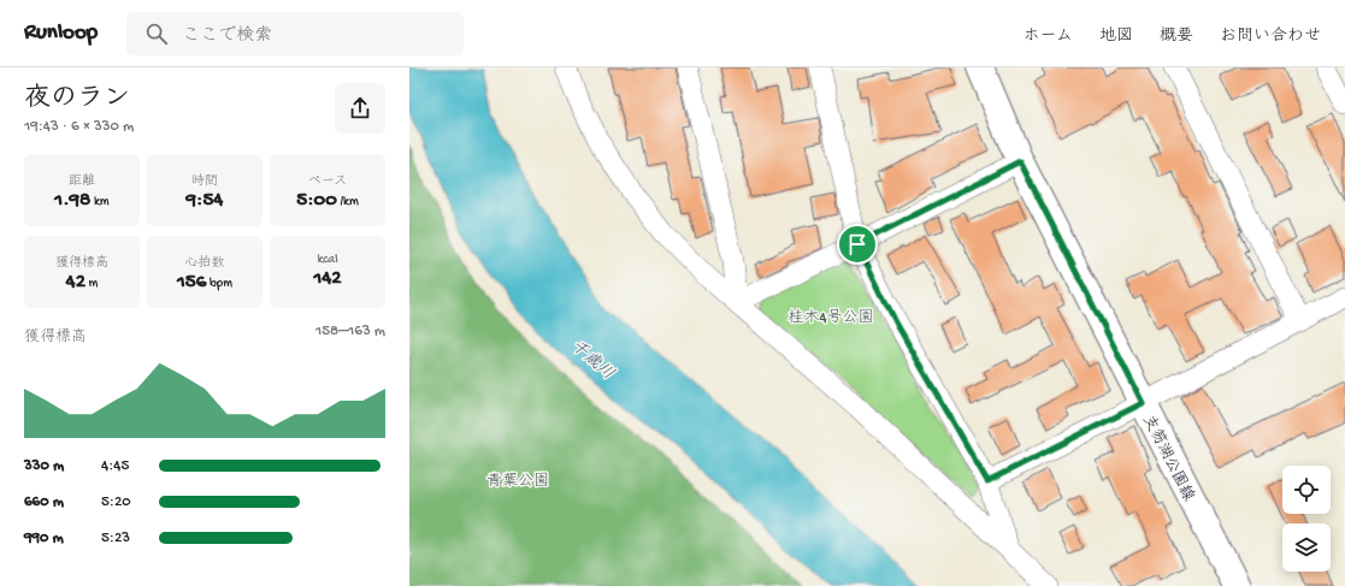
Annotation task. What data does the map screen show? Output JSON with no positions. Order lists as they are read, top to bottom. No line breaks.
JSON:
{"streets":{"main road":["支笏湖公園線"]},"water":["千歳川"],"parks":["桂木4号公園","青葉公園"],"page":{"header":"Runloop","search":"ここで検索","nav":["ホーム","地図","概要","お問い合わせ"],"heading":["夜のラン","19:43 · 6 × 330 m"],"stats":[["距離","1.98 km"],["時間","9:54"],["ペース","5:00 /km"],["獲得標高","42 m"],["心拍数","156 bpm"],["kcal","142"]],"chart":["獲得標高","158–163 m"],"list":[{"name":"330 m","note":"4:45"},{"name":"660 m","note":"5:20"},{"name":"990 m","note":"5:23"}]}}
